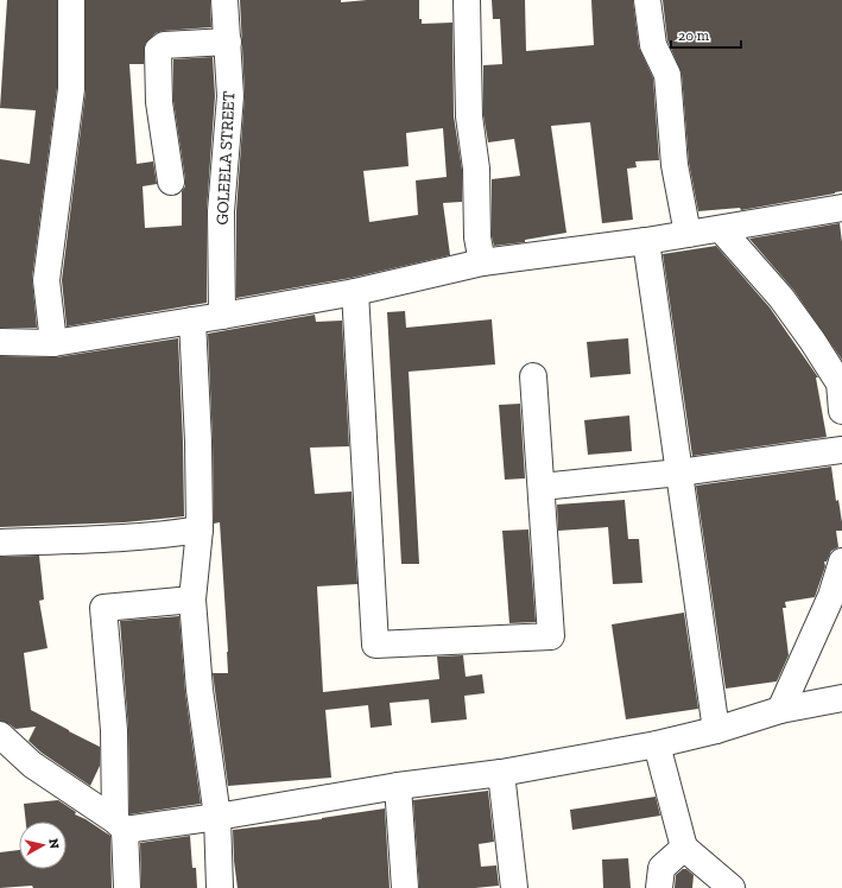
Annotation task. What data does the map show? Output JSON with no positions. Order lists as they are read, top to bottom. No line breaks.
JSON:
{"streets":{"street":["GOLEELA STREET"]},"scale_bar":"20 m","north":"right"}
